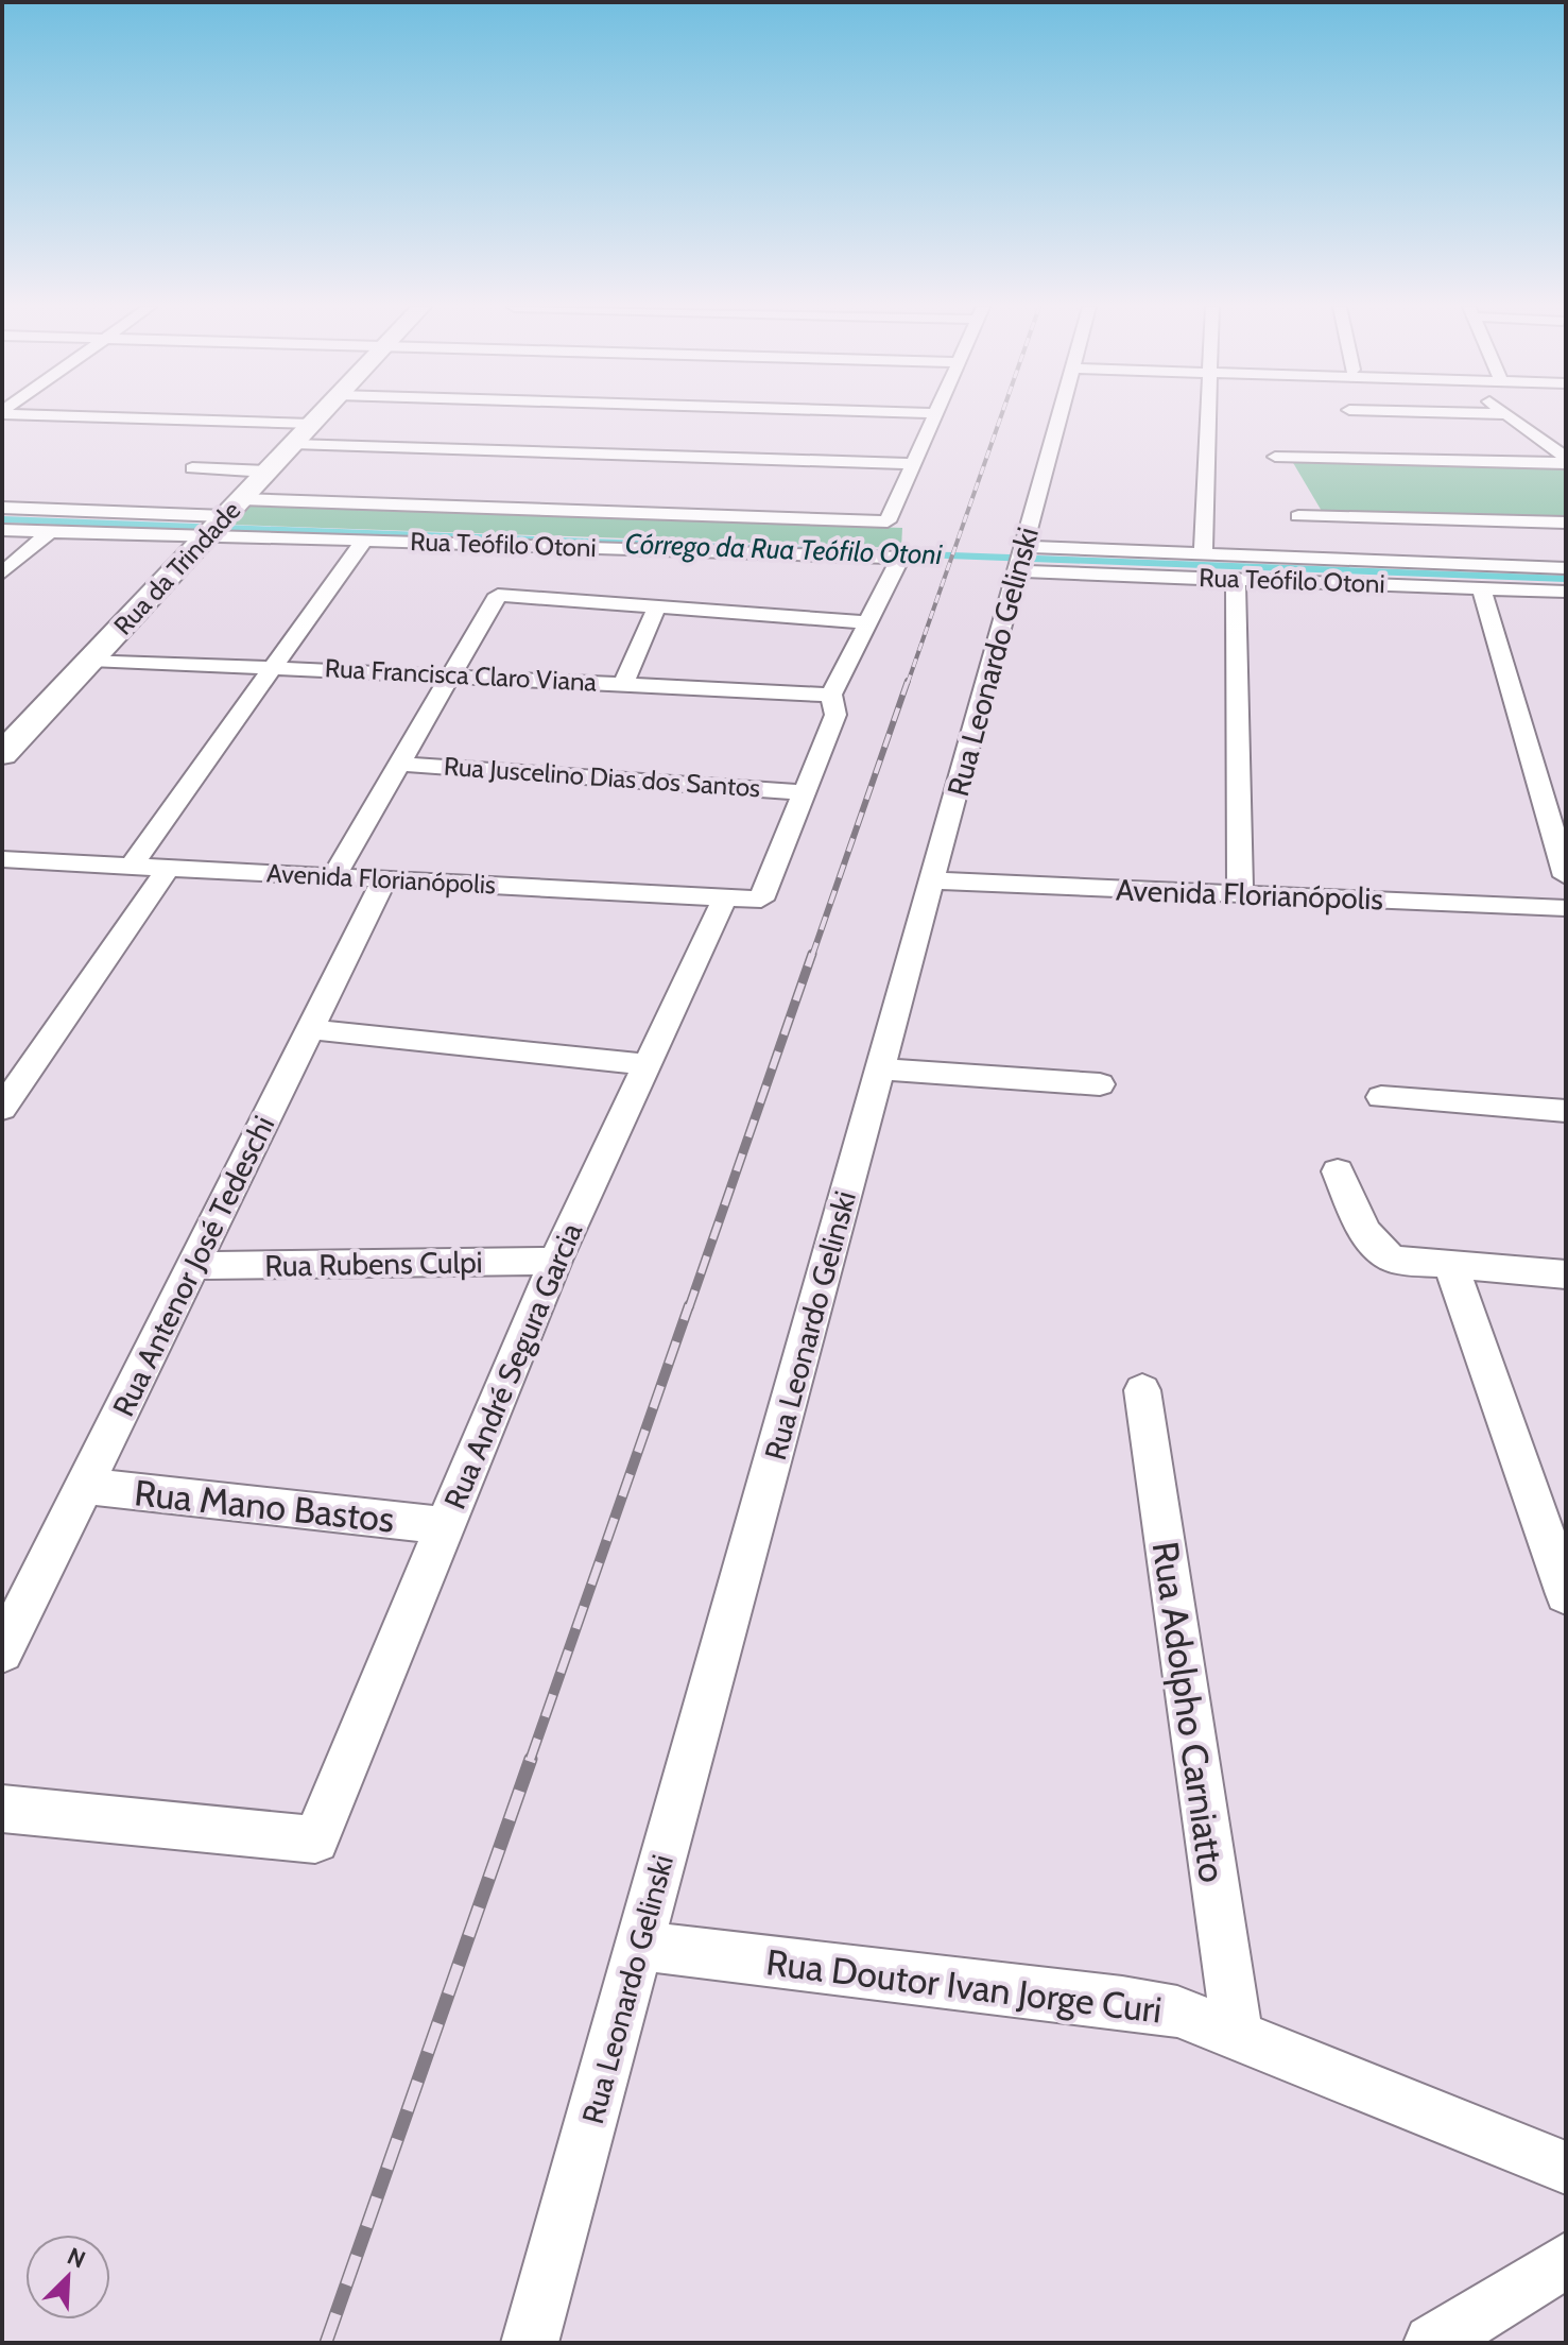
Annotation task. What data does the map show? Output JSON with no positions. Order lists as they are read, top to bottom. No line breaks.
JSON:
{"streets":{"main road":["Rua da Trindade"],"street":["Rua Teófilo Otoni","Rua Leonardo Gelinski","Rua Francisca Claro Viana","Rua Juscelino Dias dos Santos","Avenida Florianópolis","Rua Rubens Culpi","Rua Antenor José Tedeschi","Rua André Segura Garcia","Rua Mano Bastos","Rua Adolpho Carniatto","Rua Doutor Ivan Jorge Curi"]},"crossings":[["Rua Teófilo Otoni","Rua da Trindade"],["Rua Teófilo Otoni","Rua Leonardo Gelinski"],["Rua da Trindade","Rua Francisca Claro Viana"],["Rua Leonardo Gelinski","Avenida Florianópolis"],["Rua Leonardo Gelinski","Rua Doutor Ivan Jorge Curi"],["Rua Juscelino Dias dos Santos","Avenida Florianópolis"],["Avenida Florianópolis","Rua Antenor José Tedeschi"],["Avenida Florianópolis","Rua André Segura Garcia"],["Rua Rubens Culpi","Rua Antenor José Tedeschi"],["Rua Rubens Culpi","Rua André Segura Garcia"],["Rua Antenor José Tedeschi","Rua Mano Bastos"],["Rua André Segura Garcia","Rua Mano Bastos"],["Rua Adolpho Carniatto","Rua Doutor Ivan Jorge Curi"]],"water":["Córrego da Rua Teófilo Otoni"],"north":"top right"}
